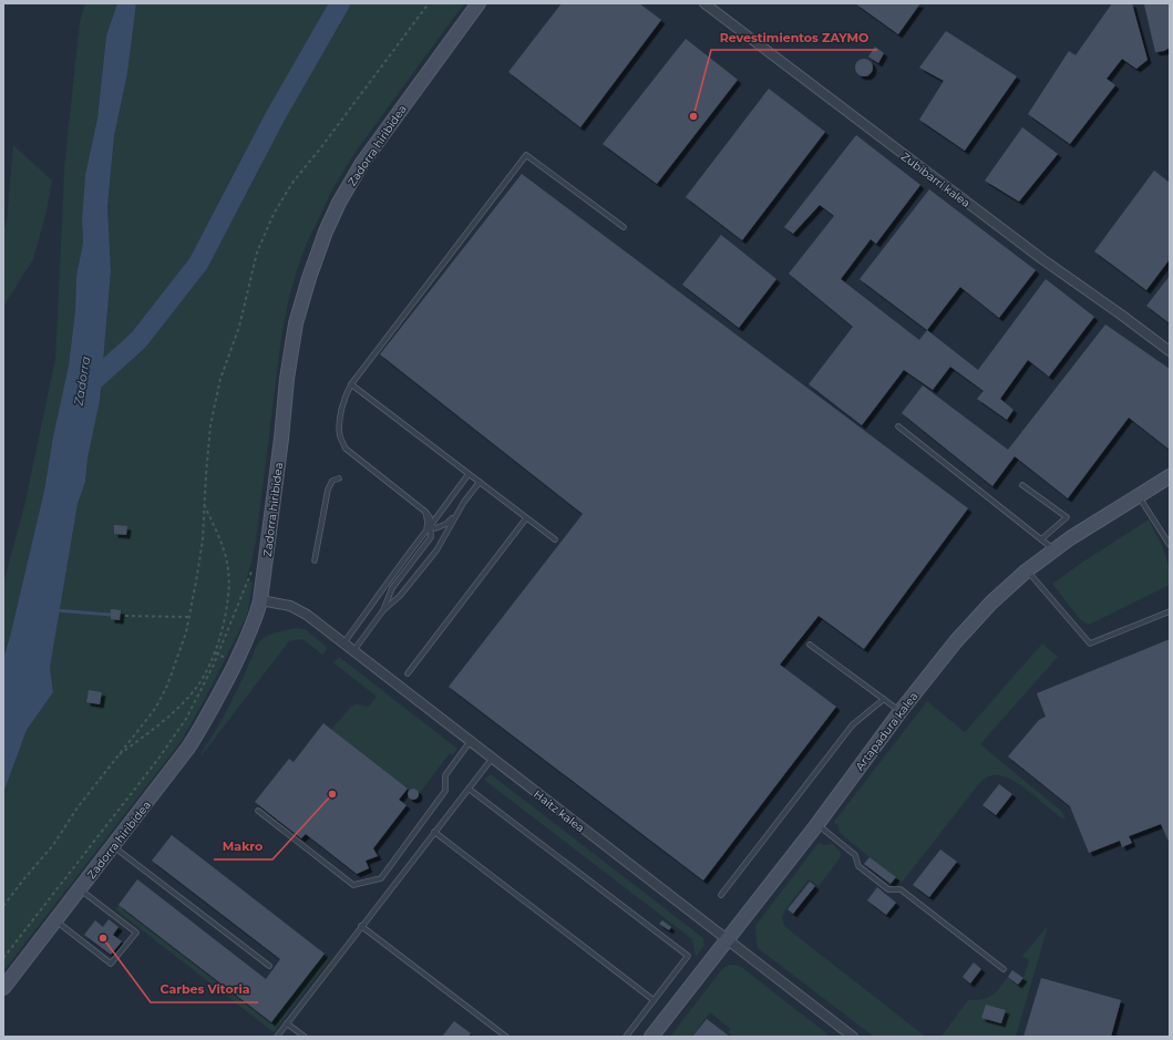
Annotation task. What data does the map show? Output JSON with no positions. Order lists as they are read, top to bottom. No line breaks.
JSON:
{"streets":{"main road":["Zadorra hiribidea","Artapadura kalea"],"street":["Zubibarri kalea","Haitz kalea"]},"crossings":[["Zadorra hiribidea","Haitz kalea"],["Artapadura kalea","Haitz kalea"]],"water":["Zadorra"],"places":["Revestimientos ZAYMO","Makro","Carbes Vitoria"]}
